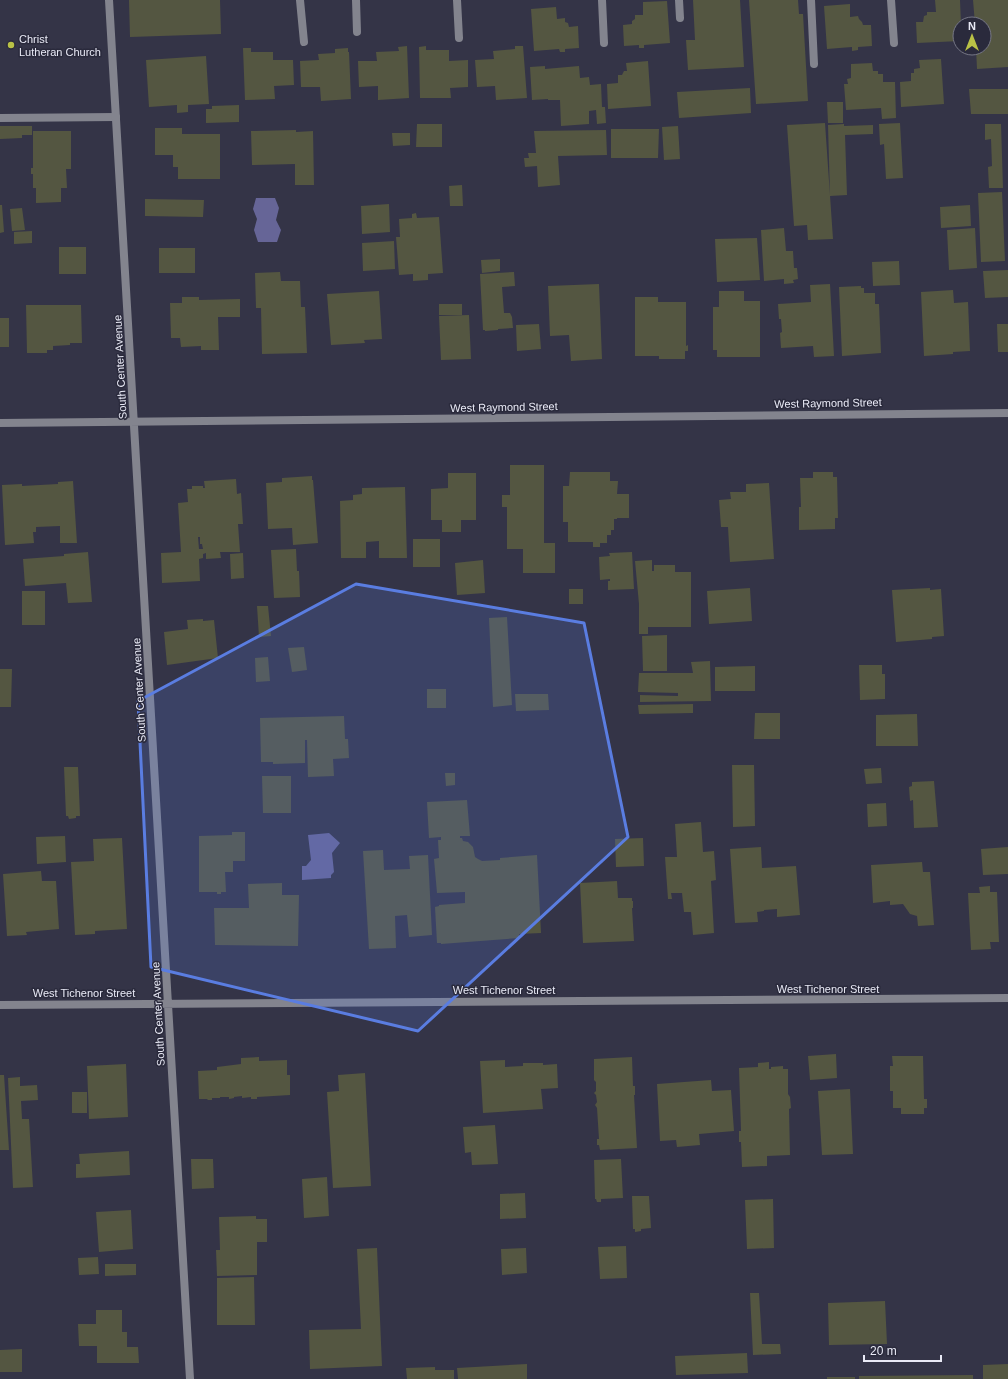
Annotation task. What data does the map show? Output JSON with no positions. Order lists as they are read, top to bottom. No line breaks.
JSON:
{"streets":{"street":["South Center Avenue","West Raymond Street","West Tichenor Street"]},"crossings":[["South Center Avenue","West Raymond Street"],["South Center Avenue","West Tichenor Street"]],"places":["Christ Lutheran Church"],"scale_bar":"20 m","north":"top"}
